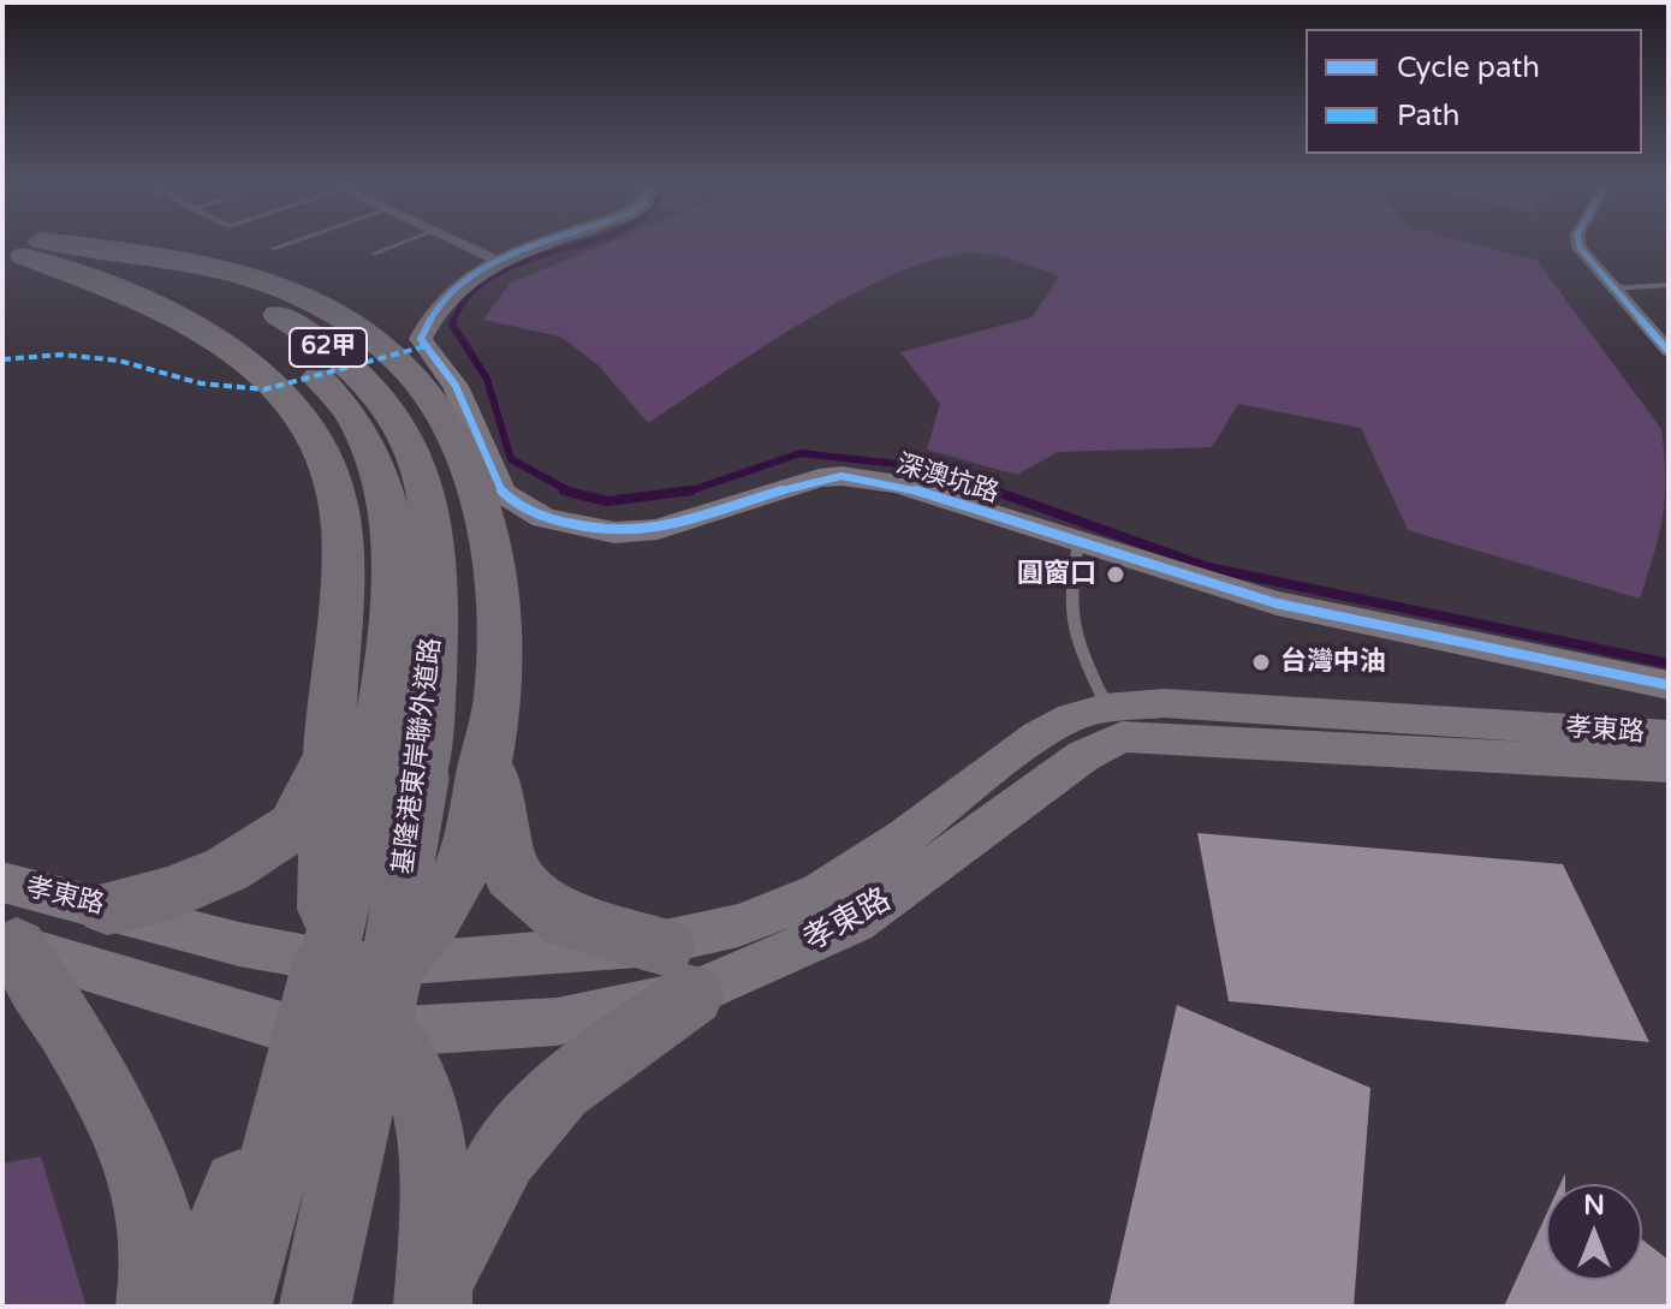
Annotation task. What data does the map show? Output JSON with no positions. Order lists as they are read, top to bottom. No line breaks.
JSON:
{"streets":{"highway":["62甲","基隆港東岸聯外道路"],"main road":["深澳坑路","孝東路"]},"places":["圓窗口","台灣中油"],"legend":["Cycle path","Path"],"north":"top"}
